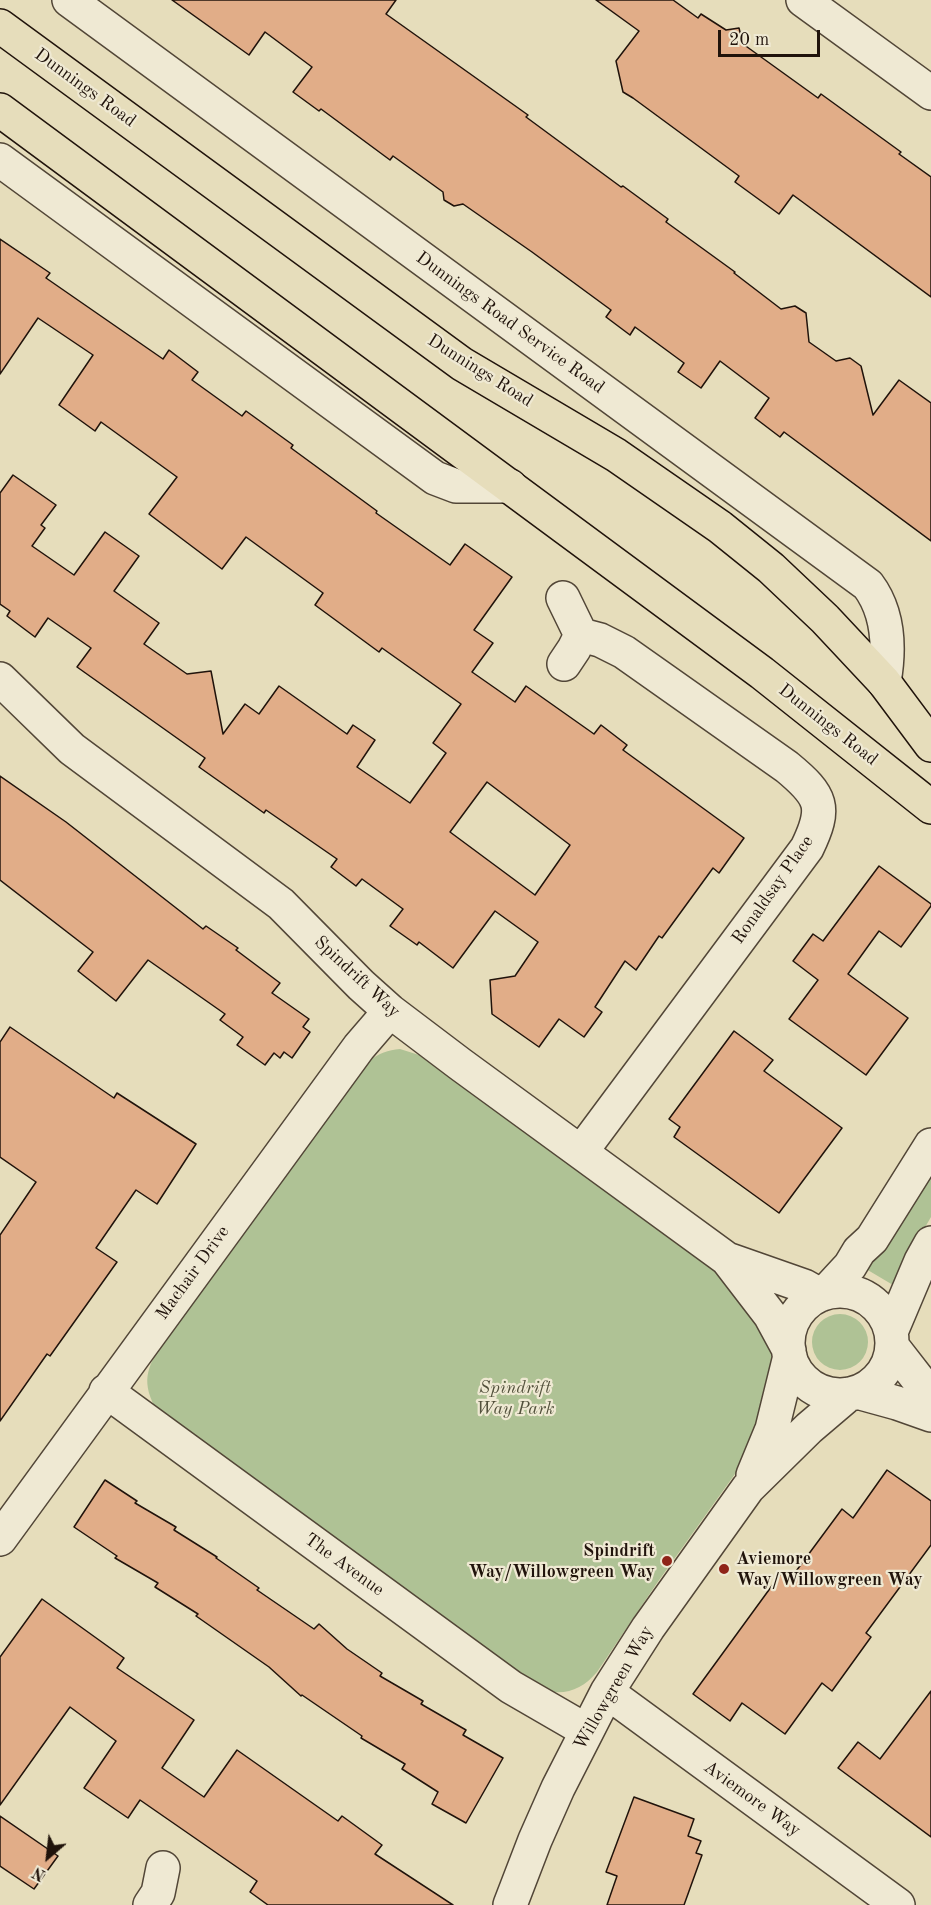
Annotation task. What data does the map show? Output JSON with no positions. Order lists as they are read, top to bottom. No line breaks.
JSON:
{"streets":{"main road":["Dunnings Road"],"street":["Dunnings Road Service Road","Ronaldsay Place","Spindrift Way","Machair Drive","The Avenue","Willowgreen Way","Aviemore Way"]},"crossings":[["Dunnings Road","Dunnings Road Service Road"],["Ronaldsay Place","Spindrift Way"],["Spindrift Way","Machair Drive"],["Spindrift Way","Willowgreen Way"],["Machair Drive","The Avenue"],["The Avenue","Willowgreen Way"],["Willowgreen Way","Aviemore Way"]],"parks":["Spindrift Way Park"],"places":["Spindrift Way/Willowgreen Way","Aviemore Way/Willowgreen Way"],"scale_bar":"20 m","north":"bottom left"}
